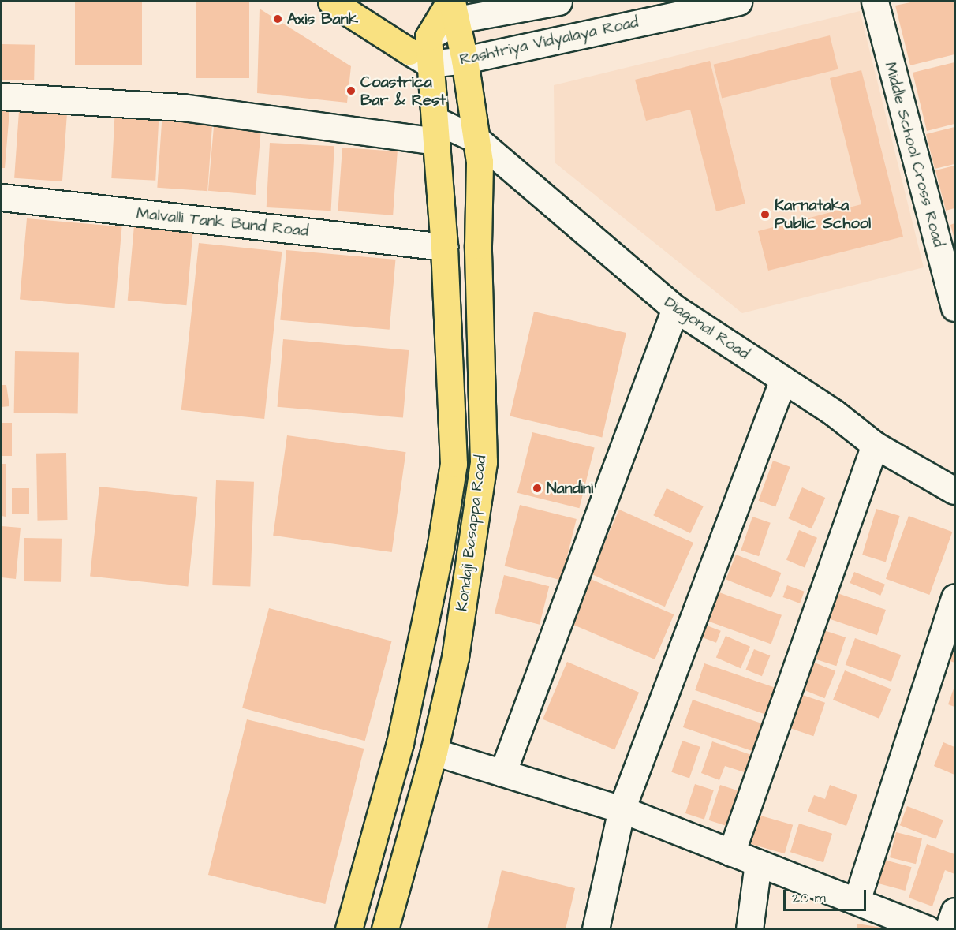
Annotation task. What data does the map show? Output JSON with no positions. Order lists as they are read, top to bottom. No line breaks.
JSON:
{"streets":{"main road":["Kondaji Basappa Road"],"street":["Rashtriya Vidyalaya Road","Middle School Cross Road","Malvalli Tank Bund Road","Diagonal Road"]},"crossings":[["Rashtriya Vidyalaya Road","Kondaji Basappa Road"],["Malvalli Tank Bund Road","Kondaji Basappa Road"],["Diagonal Road","Kondaji Basappa Road"]],"places":["Axis Bank","Coastrica Bar & Rest","Karnataka Public School","Nandini"],"scale_bar":"20 m"}
